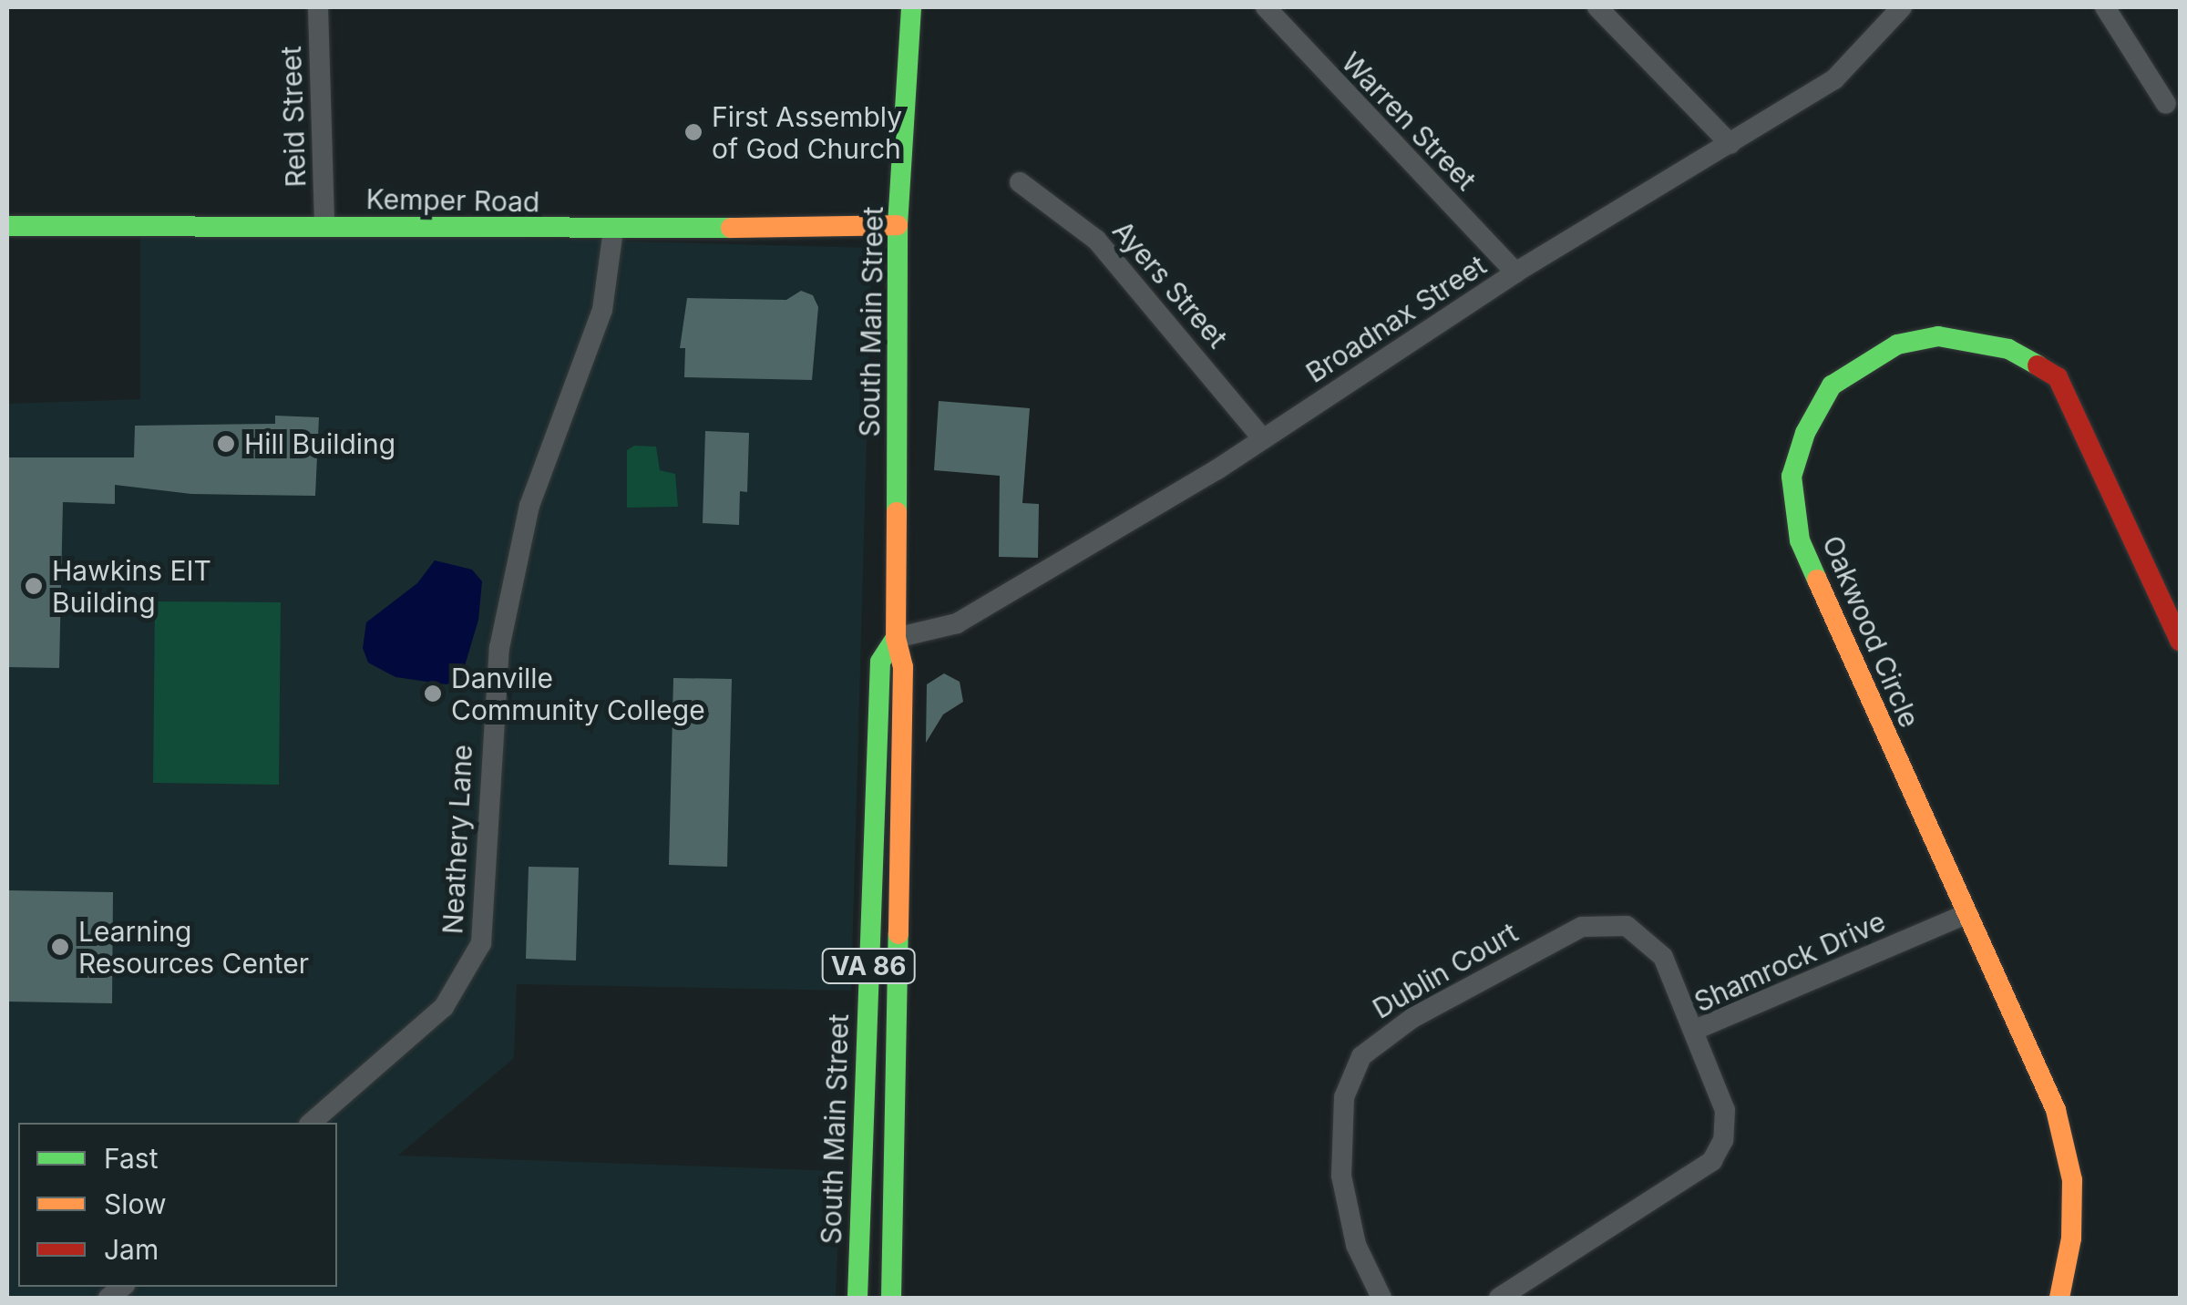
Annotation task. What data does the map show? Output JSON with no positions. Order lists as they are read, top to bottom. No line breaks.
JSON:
{"streets":{"street":["Reid Street","Warren Street","Kemper Road","Ayers Street","Broadnax Street","South Main Street","Oakwood Circle","Neathery Lane","Shamrock Drive","VA 86","Dublin Court"]},"crossings":[["Reid Street","Kemper Road"],["Warren Street","Broadnax Street"],["Kemper Road","South Main Street"],["Kemper Road","Neathery Lane"],["Ayers Street","Broadnax Street"],["Broadnax Street","South Main Street"],["Oakwood Circle","Shamrock Drive"],["Shamrock Drive","Dublin Court"]],"places":["First Assembly of God Church","Hill Building","Hawkins EIT Building","Danville Community College","Learning Resources Center"],"legend":["Fast","Slow","Jam"]}
